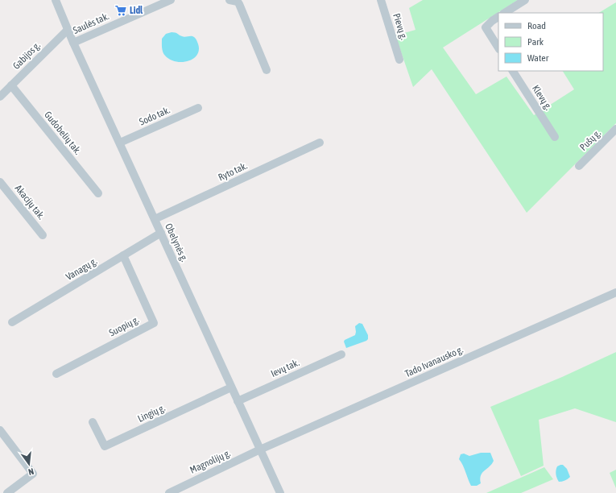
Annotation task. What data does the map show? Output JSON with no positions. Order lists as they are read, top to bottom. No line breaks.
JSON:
{"streets":{"street":["Saulės tak.","Pievų g.","Gabijos g.","Klevų g.","Sodo tak.","Gudobelių tak.","Pušų g.","Ryto tak.","Akacijų tak.","Obelynės g.","Vanagų g.","Suopių g.","Tado Ivanausko g.","Ievų tak.","Lingių g.","Magnolijų g."]},"crossings":[["Saulės tak.","Obelynės g."],["Gabijos g.","Gudobelių tak."],["Gabijos g.","Obelynės g."],["Sodo tak.","Obelynės g."],["Ryto tak.","Obelynės g."],["Obelynės g.","Vanagų g."],["Obelynės g.","Tado Ivanausko g."],["Obelynės g.","Ievų tak."],["Obelynės g.","Lingių g."],["Obelynės g.","Magnolijų g."],["Vanagų g.","Suopių g."],["Tado Ivanausko g.","Magnolijų g."]],"places":{"supermarket":["Lidl"]},"legend":["Road","Park","Water"],"north":"bottom"}
